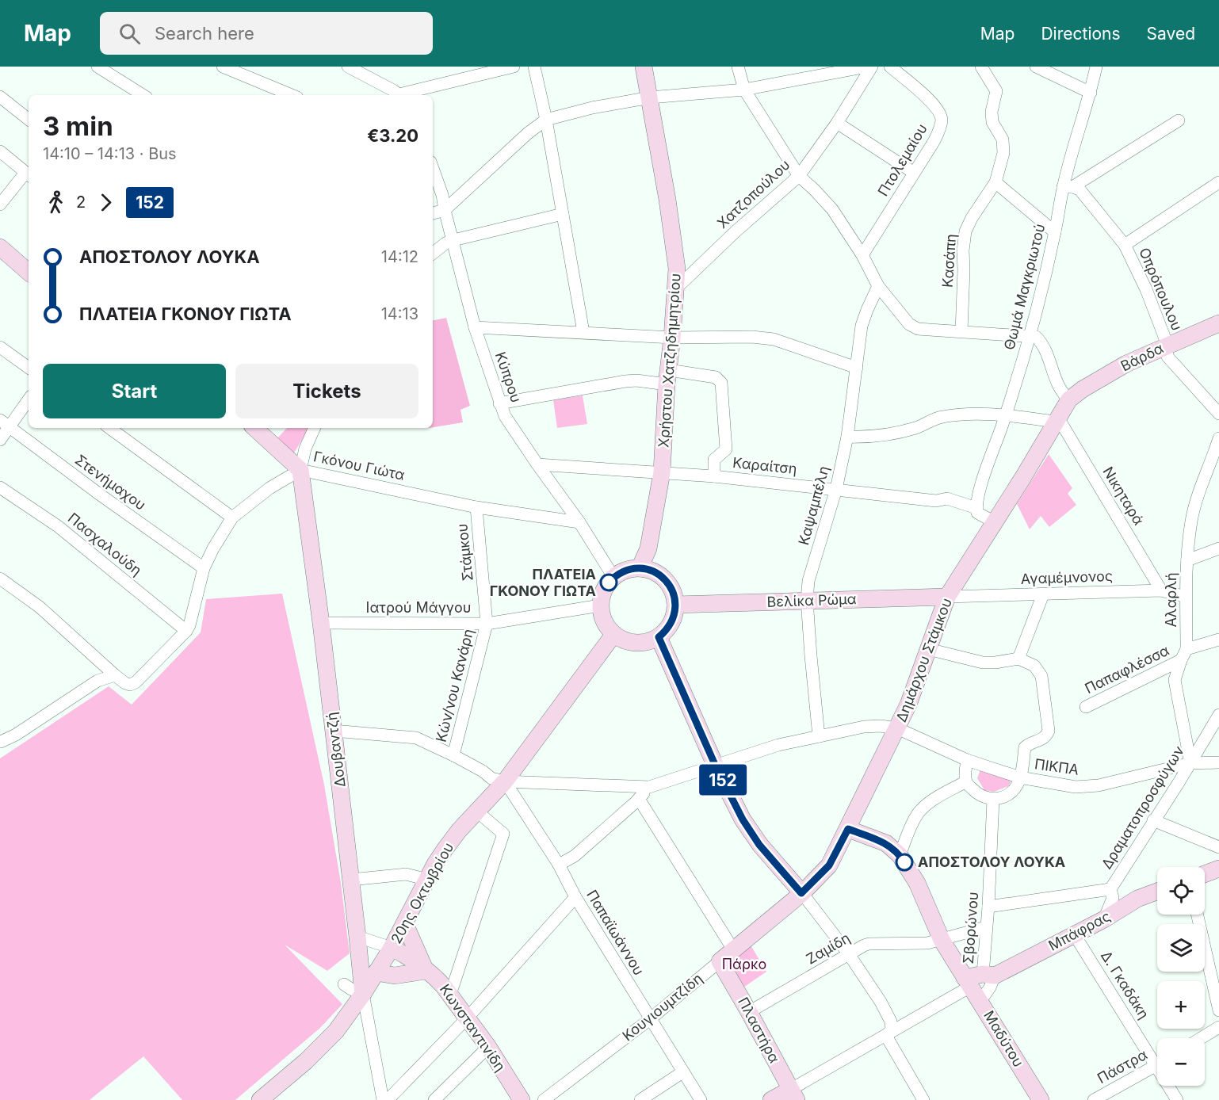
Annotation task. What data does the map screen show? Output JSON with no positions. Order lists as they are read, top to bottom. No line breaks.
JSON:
{"streets":{"main road":["Βάρδα","Χρήστου Χατζηδημητρίου","Βελίκα Ρώμα","Δημάρχου Στάμκου","Δουβαντζή","20ης Οκτωβρίου","Μπάφρας","Κουγιουμτζίδη","Κωνσταντινίδη","Πλαστήρα","Μαδύτου"],"street":["Πτολεμαίου","Χατζοπούλου","Κασάπη","Θωμά Μαγκριωτού","Οπρόπουλου","Κύπρου","Γκόνου Γιώτα","Καραίτση","Στενήμαχου","Νικηταρά","Καψαμπέλη","Πασχαλούδη","Στάμκου","Αγαμέμνονος","Αλαρλή","Ιατρού Μάγγου","Παπαφλέσσα","Κών/νου Κανάρη","ΠΙΚΠΑ","Δραματοπροσφύγων","Σβορώνου","Παπαϊωάννου","Ζαμίδη","Δ. Γκαδάκη","Πάστρα"]},"crossings":[["Χατζοπούλου","Χρήστου Χατζηδημητρίου"],["Θωμά Μαγκριωτού","Οπρόπουλου"],["Θωμά Μαγκριωτού","Καραίτση"],["Οπρόπουλου","Βάρδα"],["Βάρδα","Δημάρχου Στάμκου"],["Χρήστου Χατζηδημητρίου","Κύπρου"],["Χρήστου Χατζηδημητρίου","Καραίτση"],["Χρήστου Χατζηδημητρίου","Βελίκα Ρώμα"],["Χρήστου Χατζηδημητρίου","Ιατρού Μάγγου"],["Χρήστου Χατζηδημητρίου","20ης Οκτωβρίου"],["Κύπρου","Γκόνου Γιώτα"],["Κύπρου","Καραίτση"],["Κύπρου","Βελίκα Ρώμα"],["Κύπρου","Ιατρού Μάγγου"],["Κύπρου","20ης Οκτωβρίου"],["Γκόνου Γιώτα","Στενήμαχου"],["Γκόνου Γιώτα","Πασχαλούδη"],["Γκόνου Γιώτα","Στάμκου"],["Γκόνου Γιώτα","Δουβαντζή"],["Καραίτση","Καψαμπέλη"],["Καραίτση","Δημάρχου Στάμκου"],["Νικηταρά","Αγαμέμνονος"],["Νικηταρά","Δημάρχου Στάμκου"],["Καψαμπέλη","Βελίκα Ρώμα"],["Στάμκου","Ιατρού Μάγγου"],["Στάμκου","Κών/νου Κανάρη"],["Αγαμέμνονος","Αλαρλή"],["Αγαμέμνονος","Βελίκα Ρώμα"],["Αγαμέμνονος","Δημάρχου Στάμκου"],["Αλαρλή","Παπαφλέσσα"],["Αλαρλή","ΠΙΚΠΑ"],["Αλαρλή","Δραματοπροσφύγων"],["Βελίκα Ρώμα","Ιατρού Μάγγου"],["Βελίκα Ρώμα","Δημάρχου Στάμκου"],["Βελίκα Ρώμα","20ης Οκτωβρίου"],["Ιατρού Μάγγου","Κών/νου Κανάρη"],["Ιατρού Μάγγου","Δουβαντζή"],["Ιατρού Μάγγου","20ης Οκτωβρίου"],["Δημάρχου Στάμκου","ΠΙΚΠΑ"],["Δημάρχου Στάμκου","Κουγιουμτζίδη"],["Δουβαντζή","20ης Οκτωβρίου"],["ΠΙΚΠΑ","Δραματοπροσφύγων"],["Δραματοπροσφύγων","Μπάφρας"],["20ης Οκτωβρίου","Παπαϊωάννου"],["20ης Οκτωβρίου","Κωνσταντινίδη"],["Σβορώνου","Μπάφρας"],["Σβορώνου","Ζαμίδη"],["Μπάφρας","Δ. Γκαδάκη"],["Μπάφρας","Μαδύτου"],["Παπαϊωάννου","Κουγιουμτζίδη"],["Ζαμίδη","Πλαστήρα"],["Ζαμίδη","Μαδύτου"],["Κουγιουμτζίδη","Πλαστήρα"]],"parks":["Πάρκο"],"places":["ΠΛΑΤΕΙΑ ΓΚΟΝΟΥ ΓΙΩΤΑ","ΑΠΟΣΤΟΛΟΥ ΛΟΥΚΑ"],"lines":["bus line 152"],"page":{"header":"Map","search":"Search here","nav":["Map","Directions","Saved"],"on_map":"152","heading":["3 min","14:10 – 14:13 · Bus","€3.20"],"legs":["2","152"],"list":[{"name":"ΑΠΟΣΤΟΛΟΥ ΛΟΥΚΑ","value":"14:12"},{"name":"ΠΛΑΤΕΙΑ ΓΚΟΝΟΥ ΓΙΩΤΑ","value":"14:13"}],"buttons":["Start","Tickets"],"map_buttons":["+","−"]}}
